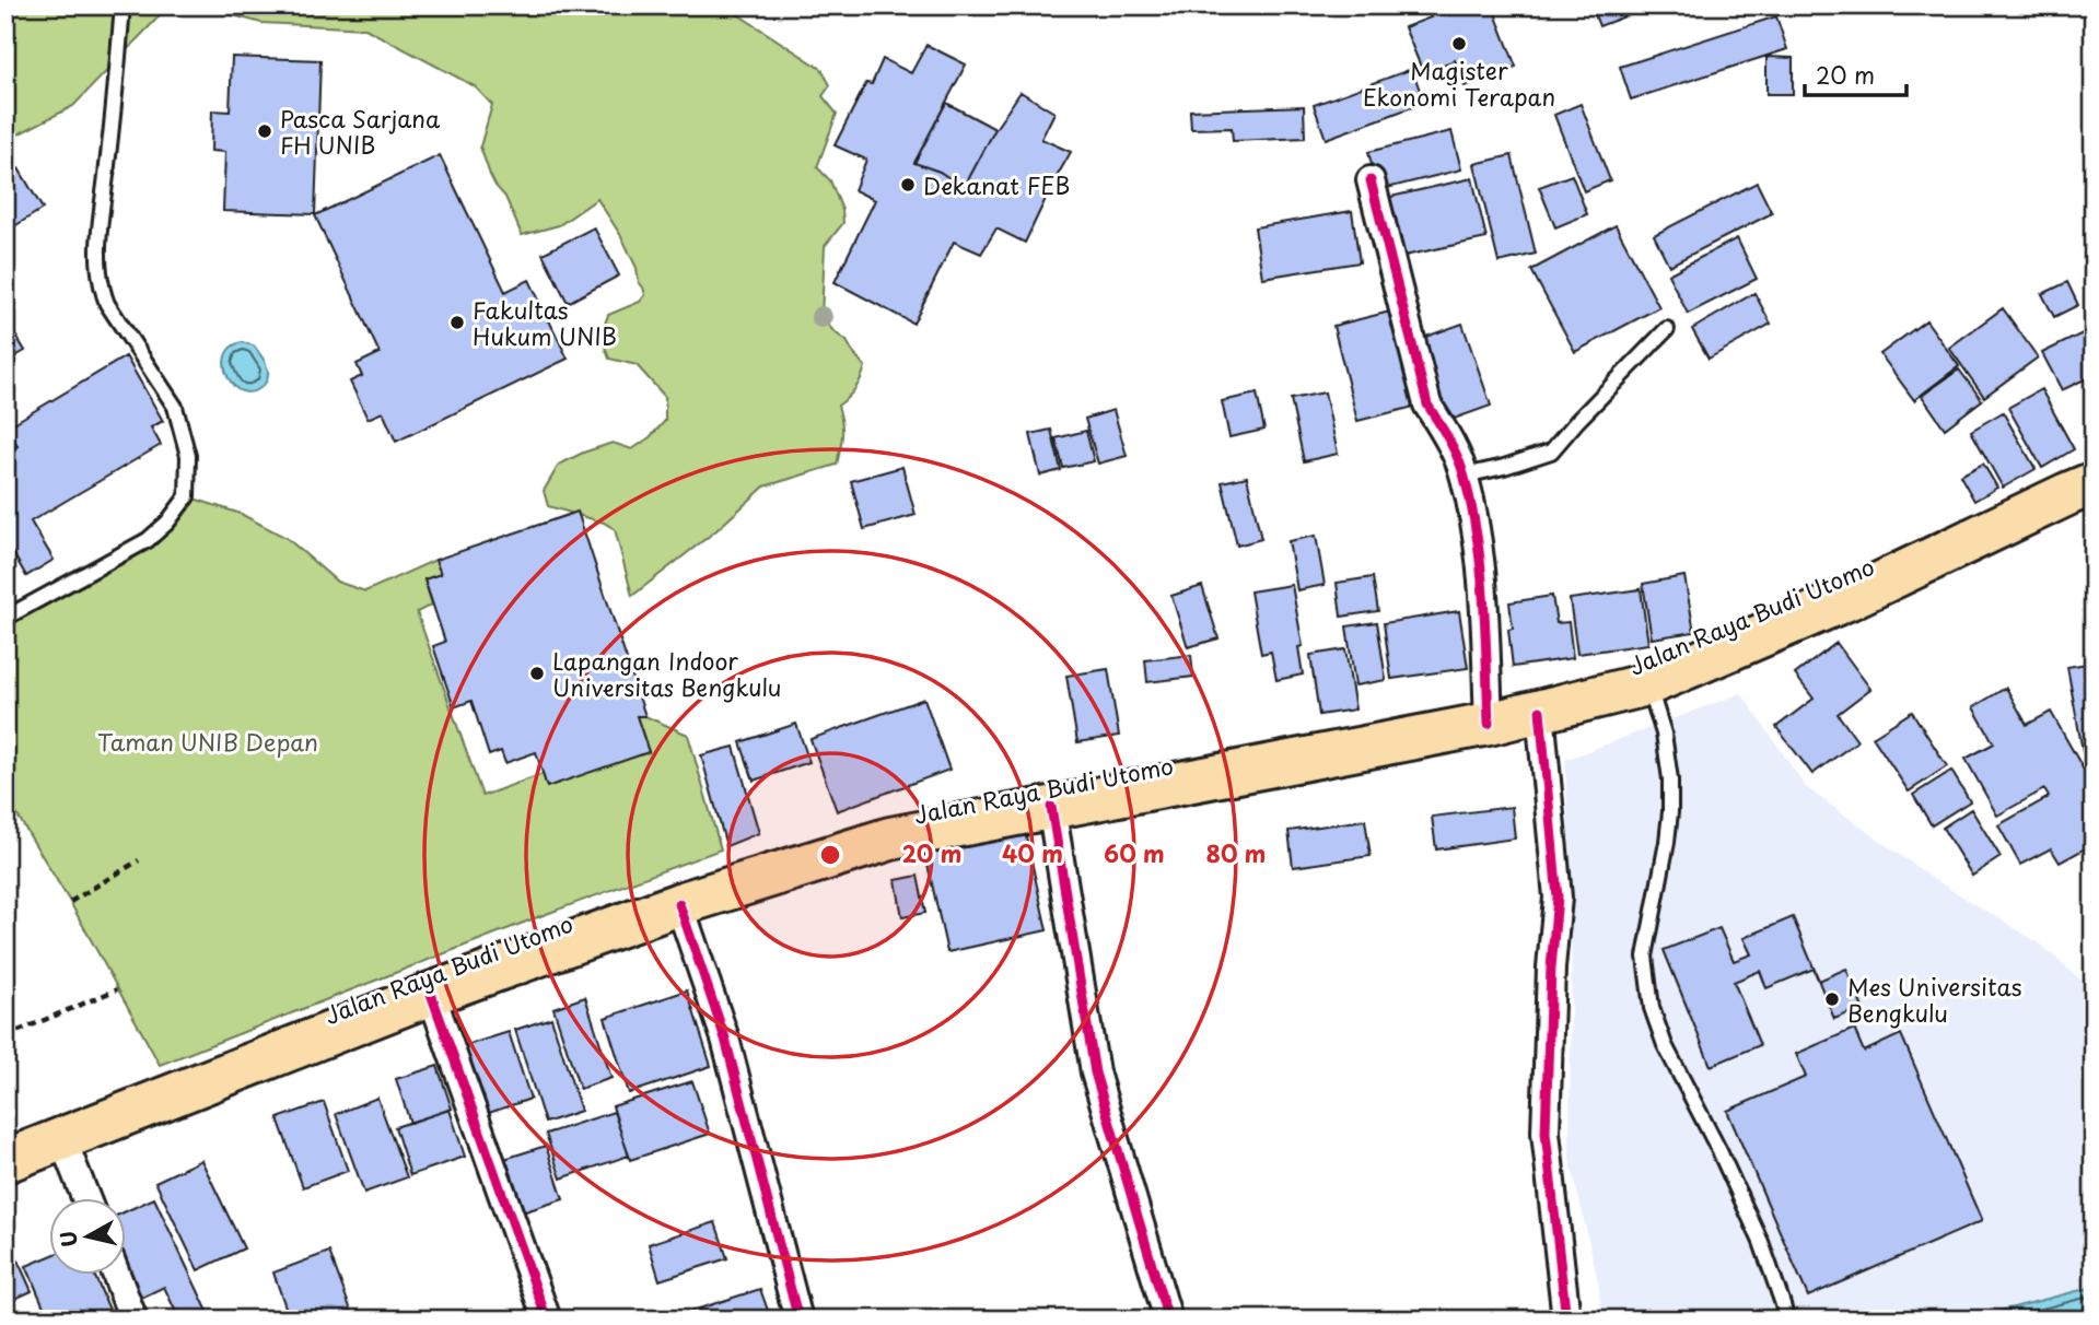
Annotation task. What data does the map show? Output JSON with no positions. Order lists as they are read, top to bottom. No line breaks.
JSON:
{"streets":{"highway":["Jalan Raya Budi Utomo"]},"parks":["Taman UNIB Depan"],"places":["Magister Ekonomi Terapan","Pasca Sarjana FH UNIB","Dekanat FEB","Fakultas Hukum UNIB","Lapangan Indoor Universitas Bengkulu","Mes Universitas Bengkulu"],"scale_bar":"20 m","north":"left","rings":["20 m","40 m","60 m","80 m"]}
